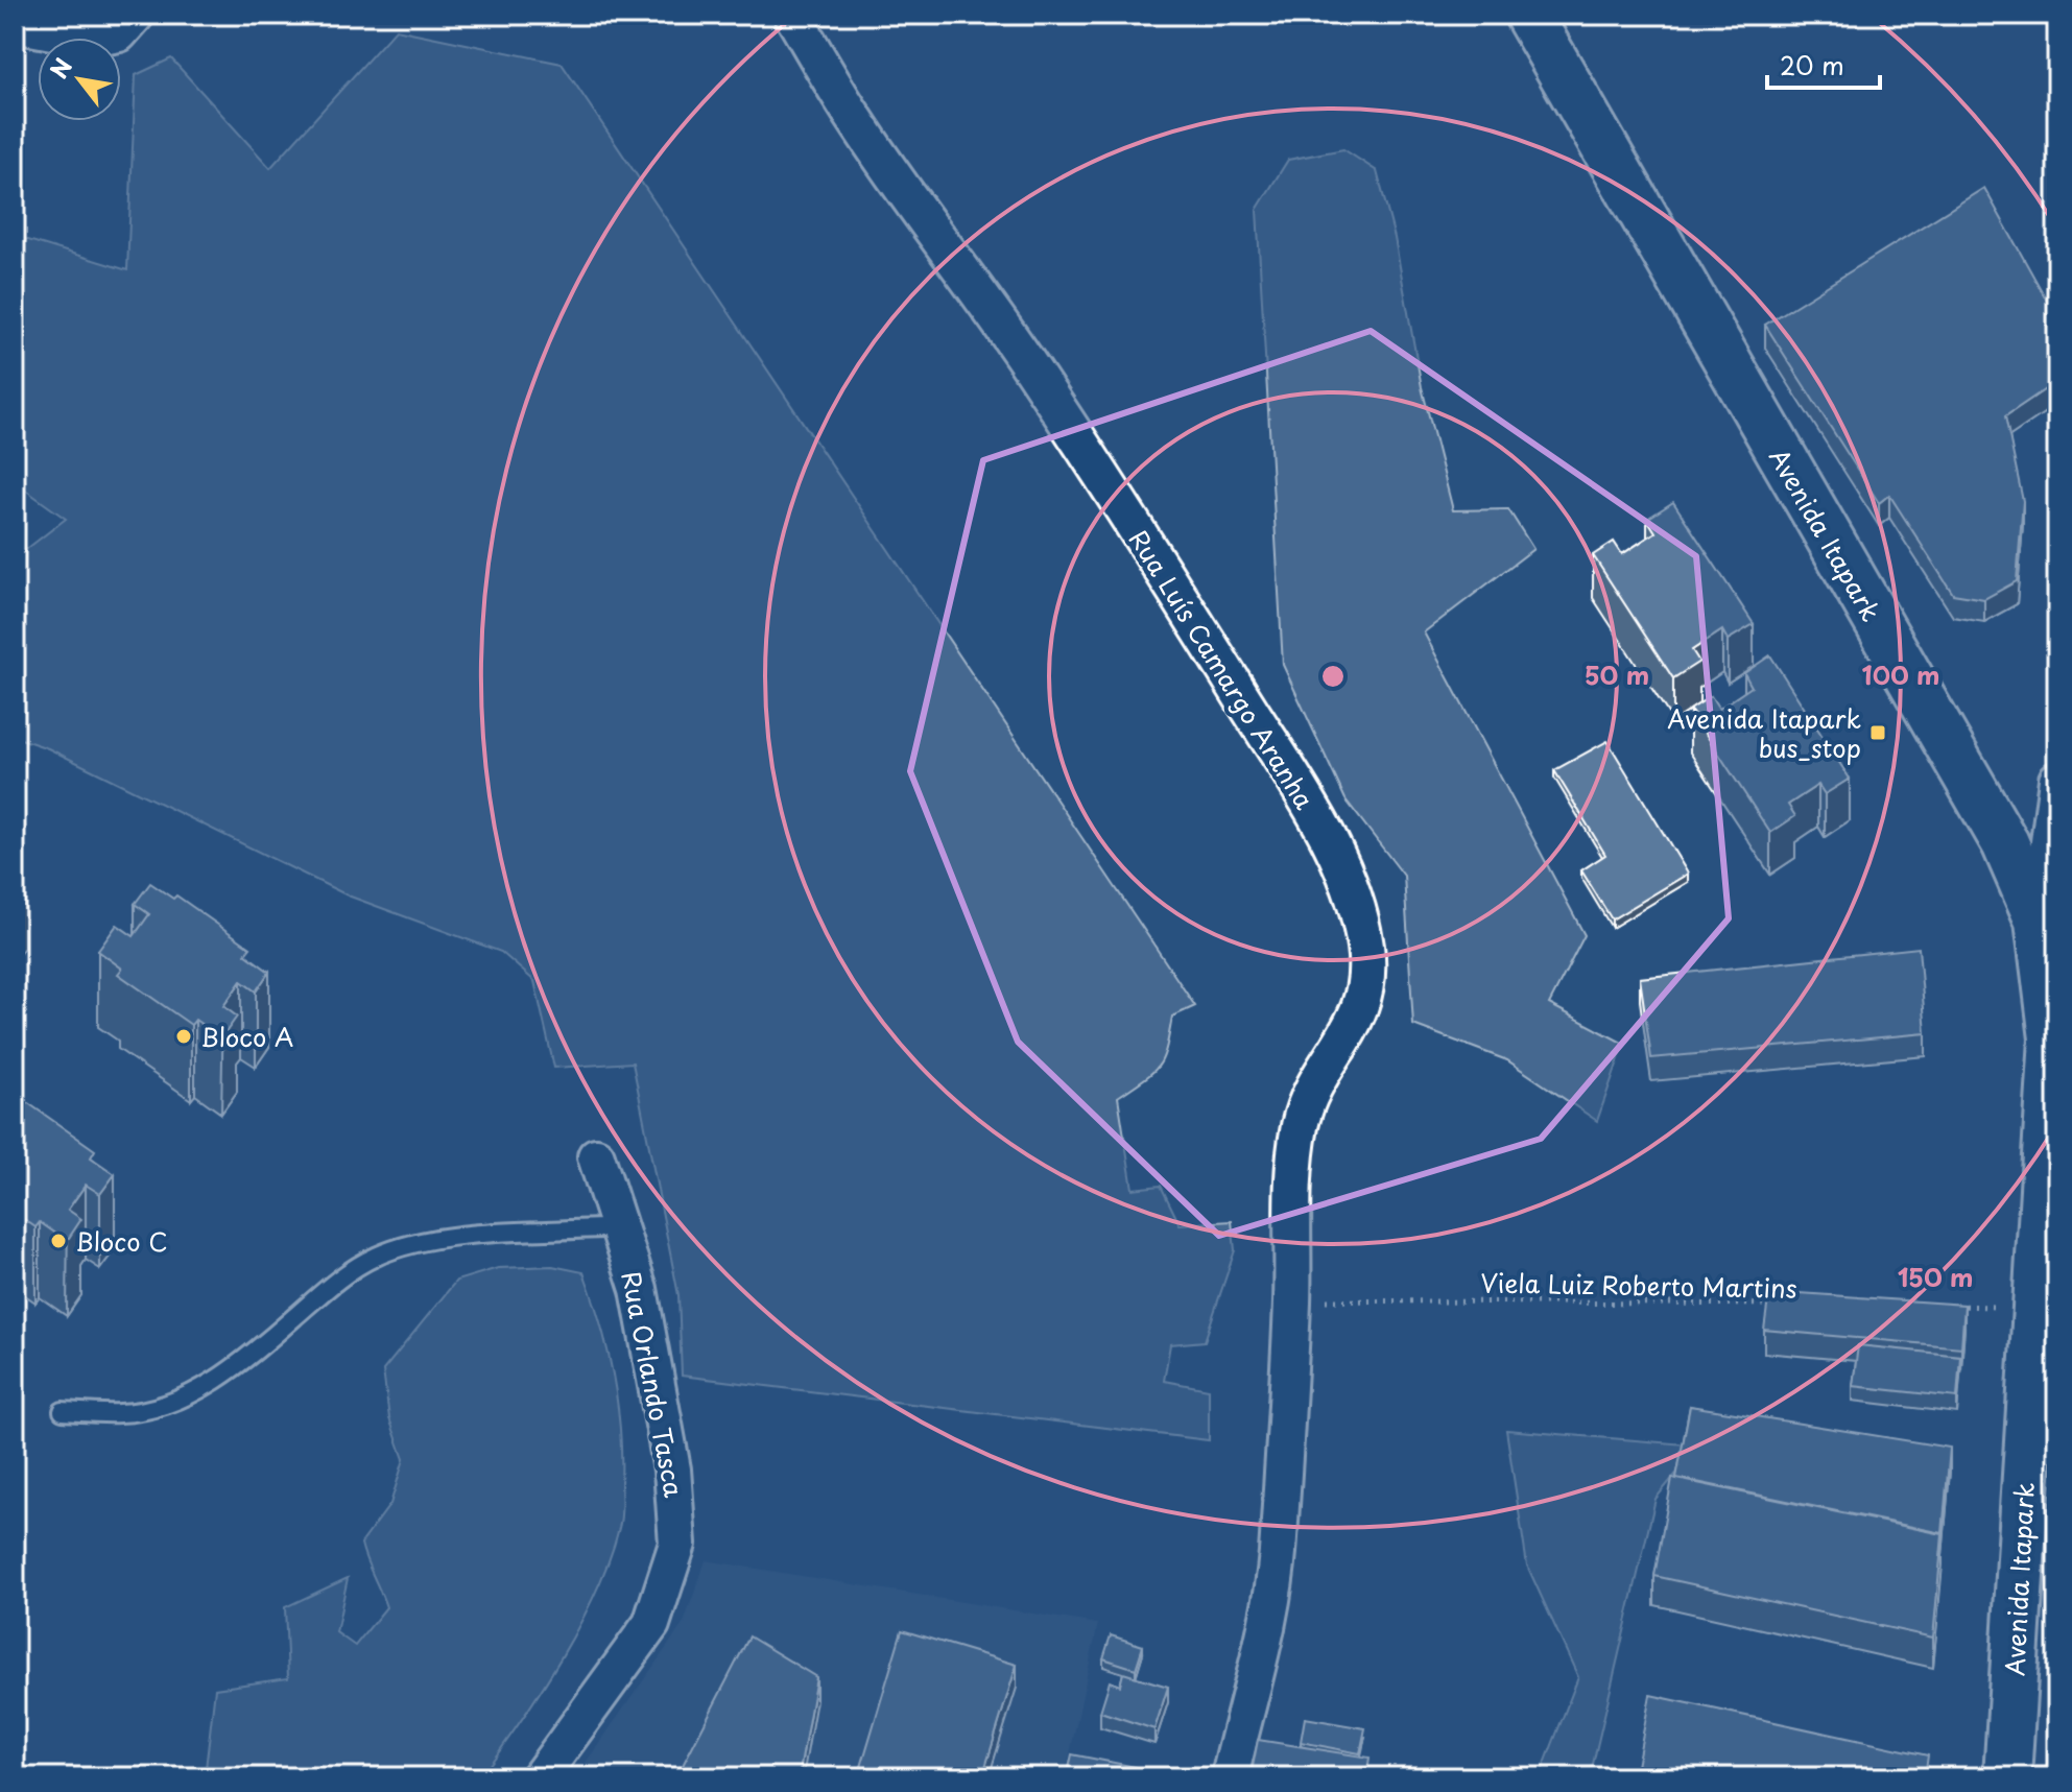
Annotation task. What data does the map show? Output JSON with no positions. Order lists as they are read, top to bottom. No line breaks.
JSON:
{"streets":{"main road":["Avenida Itapark"],"street":["Rua Luís Camargo Aranha","Rua Orlando Tasca"],"path":["Viela Luiz Roberto Martins"]},"crossings":[["Rua Luís Camargo Aranha","Viela Luiz Roberto Martins"]],"places":{"transit":["Avenida Itapark bus_stop"],"other":["Bloco A","Bloco C"]},"scale_bar":"20 m","north":"top left","rings":["50 m","100 m","150 m"]}
